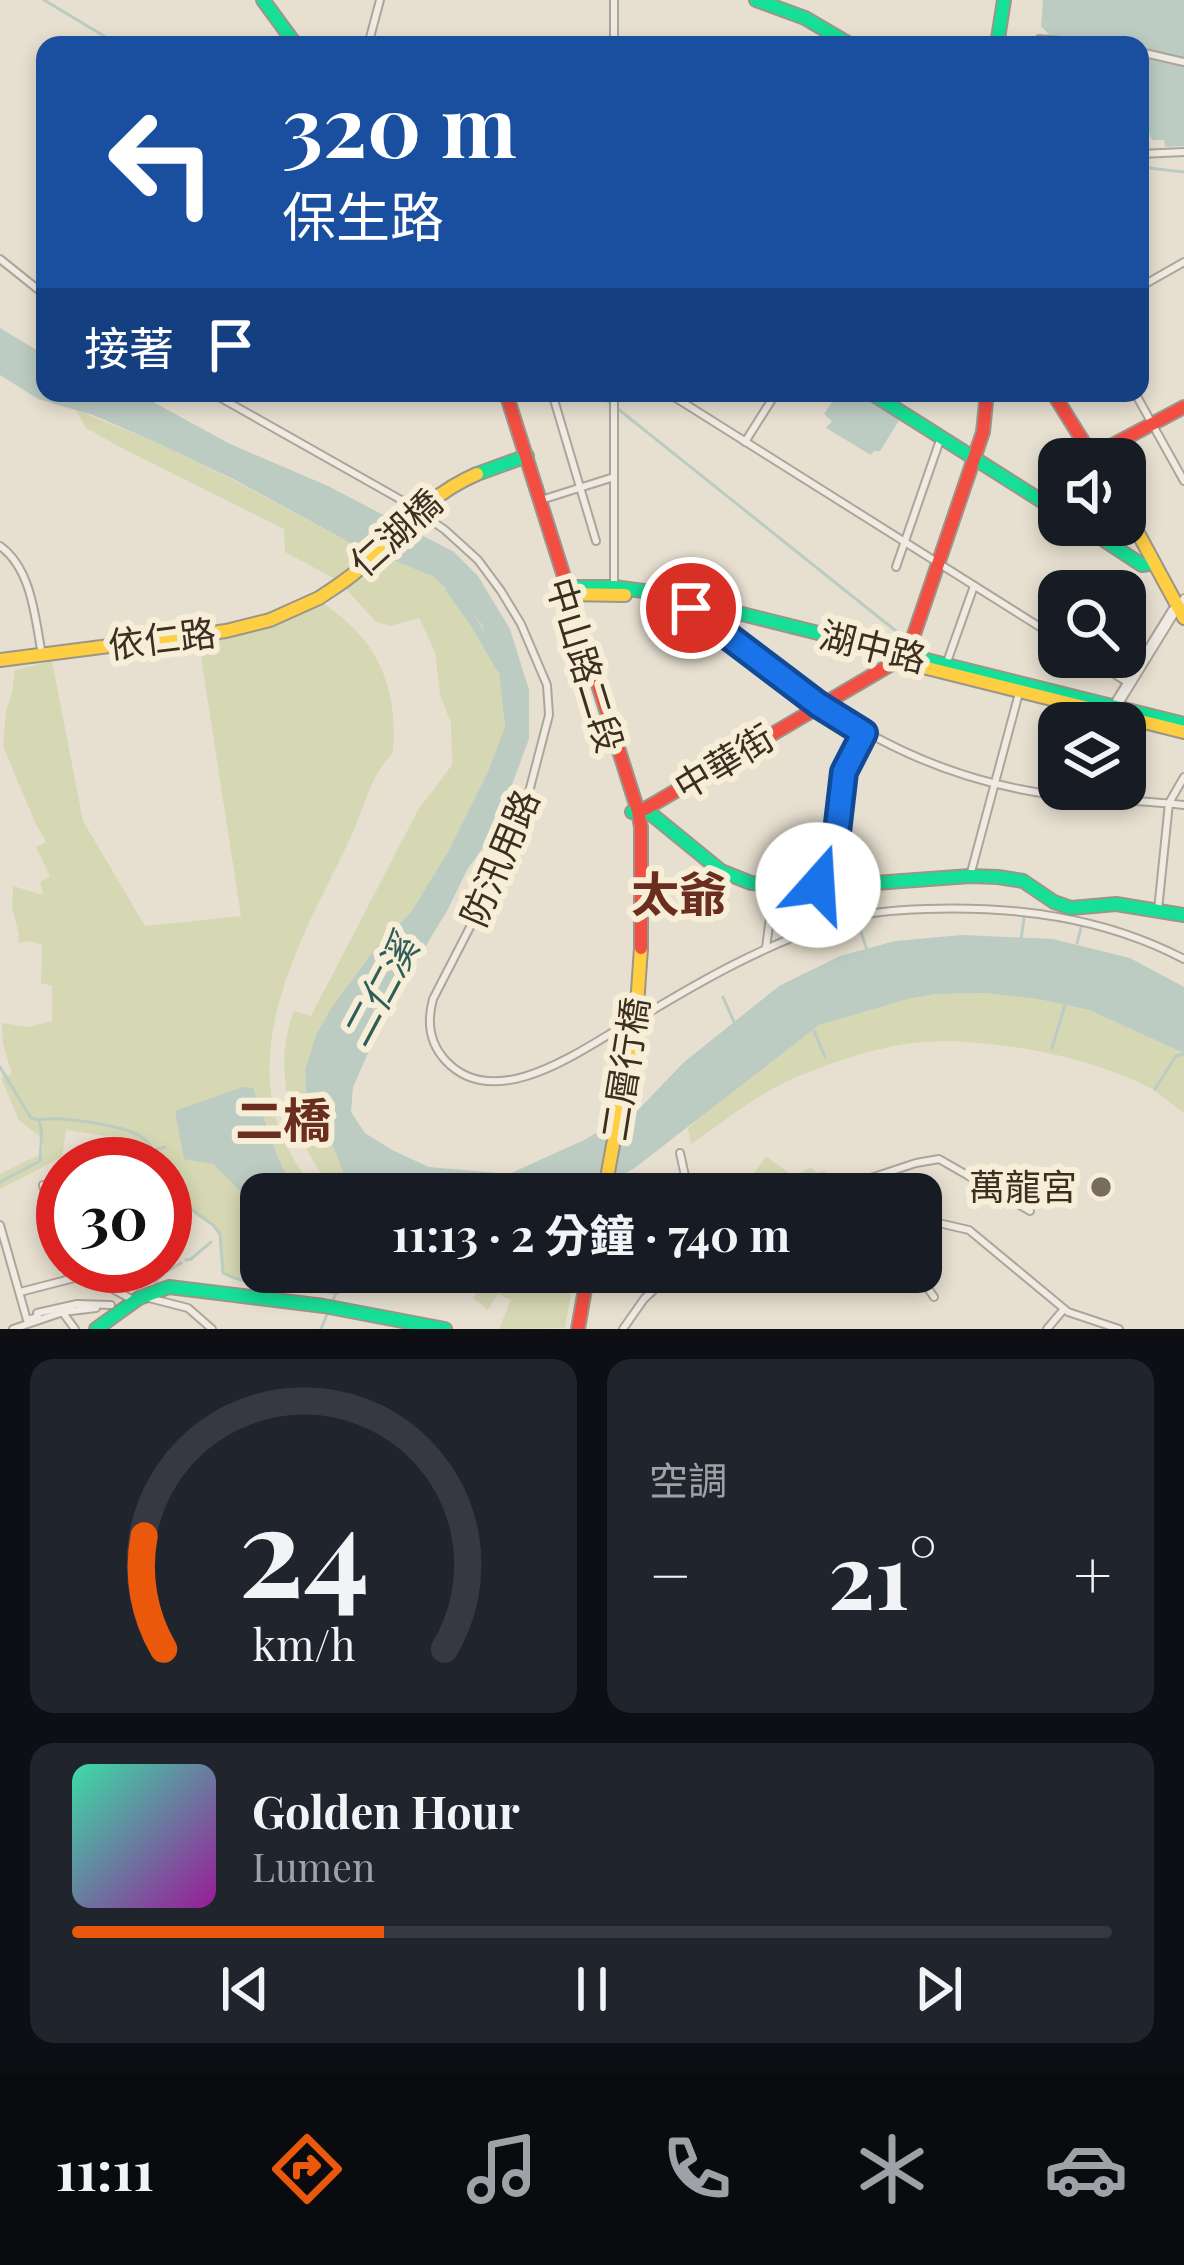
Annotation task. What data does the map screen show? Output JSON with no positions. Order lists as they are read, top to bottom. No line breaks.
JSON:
{"streets":{"street":["仁湖橋","依仁路","湖中路","中山路二段","中華街","防汛用路","二層行橋"]},"crossings":[["仁湖橋","依仁路"],["仁湖橋","中山路二段"],["湖中路","中山路二段"],["湖中路","中華街"],["中山路二段","中華街"],["中山路二段","二層行橋"],["防汛用路","二層行橋"]],"districts":["太爺","二橋"],"water":["二仁溪"],"places":["萬龍宮"],"page":{"turn":["320 m","保生路"],"then":"接著","limit":"30","trip":"11:13 · 2 分鐘 · 740 m","tile":"空調","heat":["−","21°","+"],"song":["Golden Hour","Lumen"],"tabs":"11:11","gauge":["24","km/h"]}}
